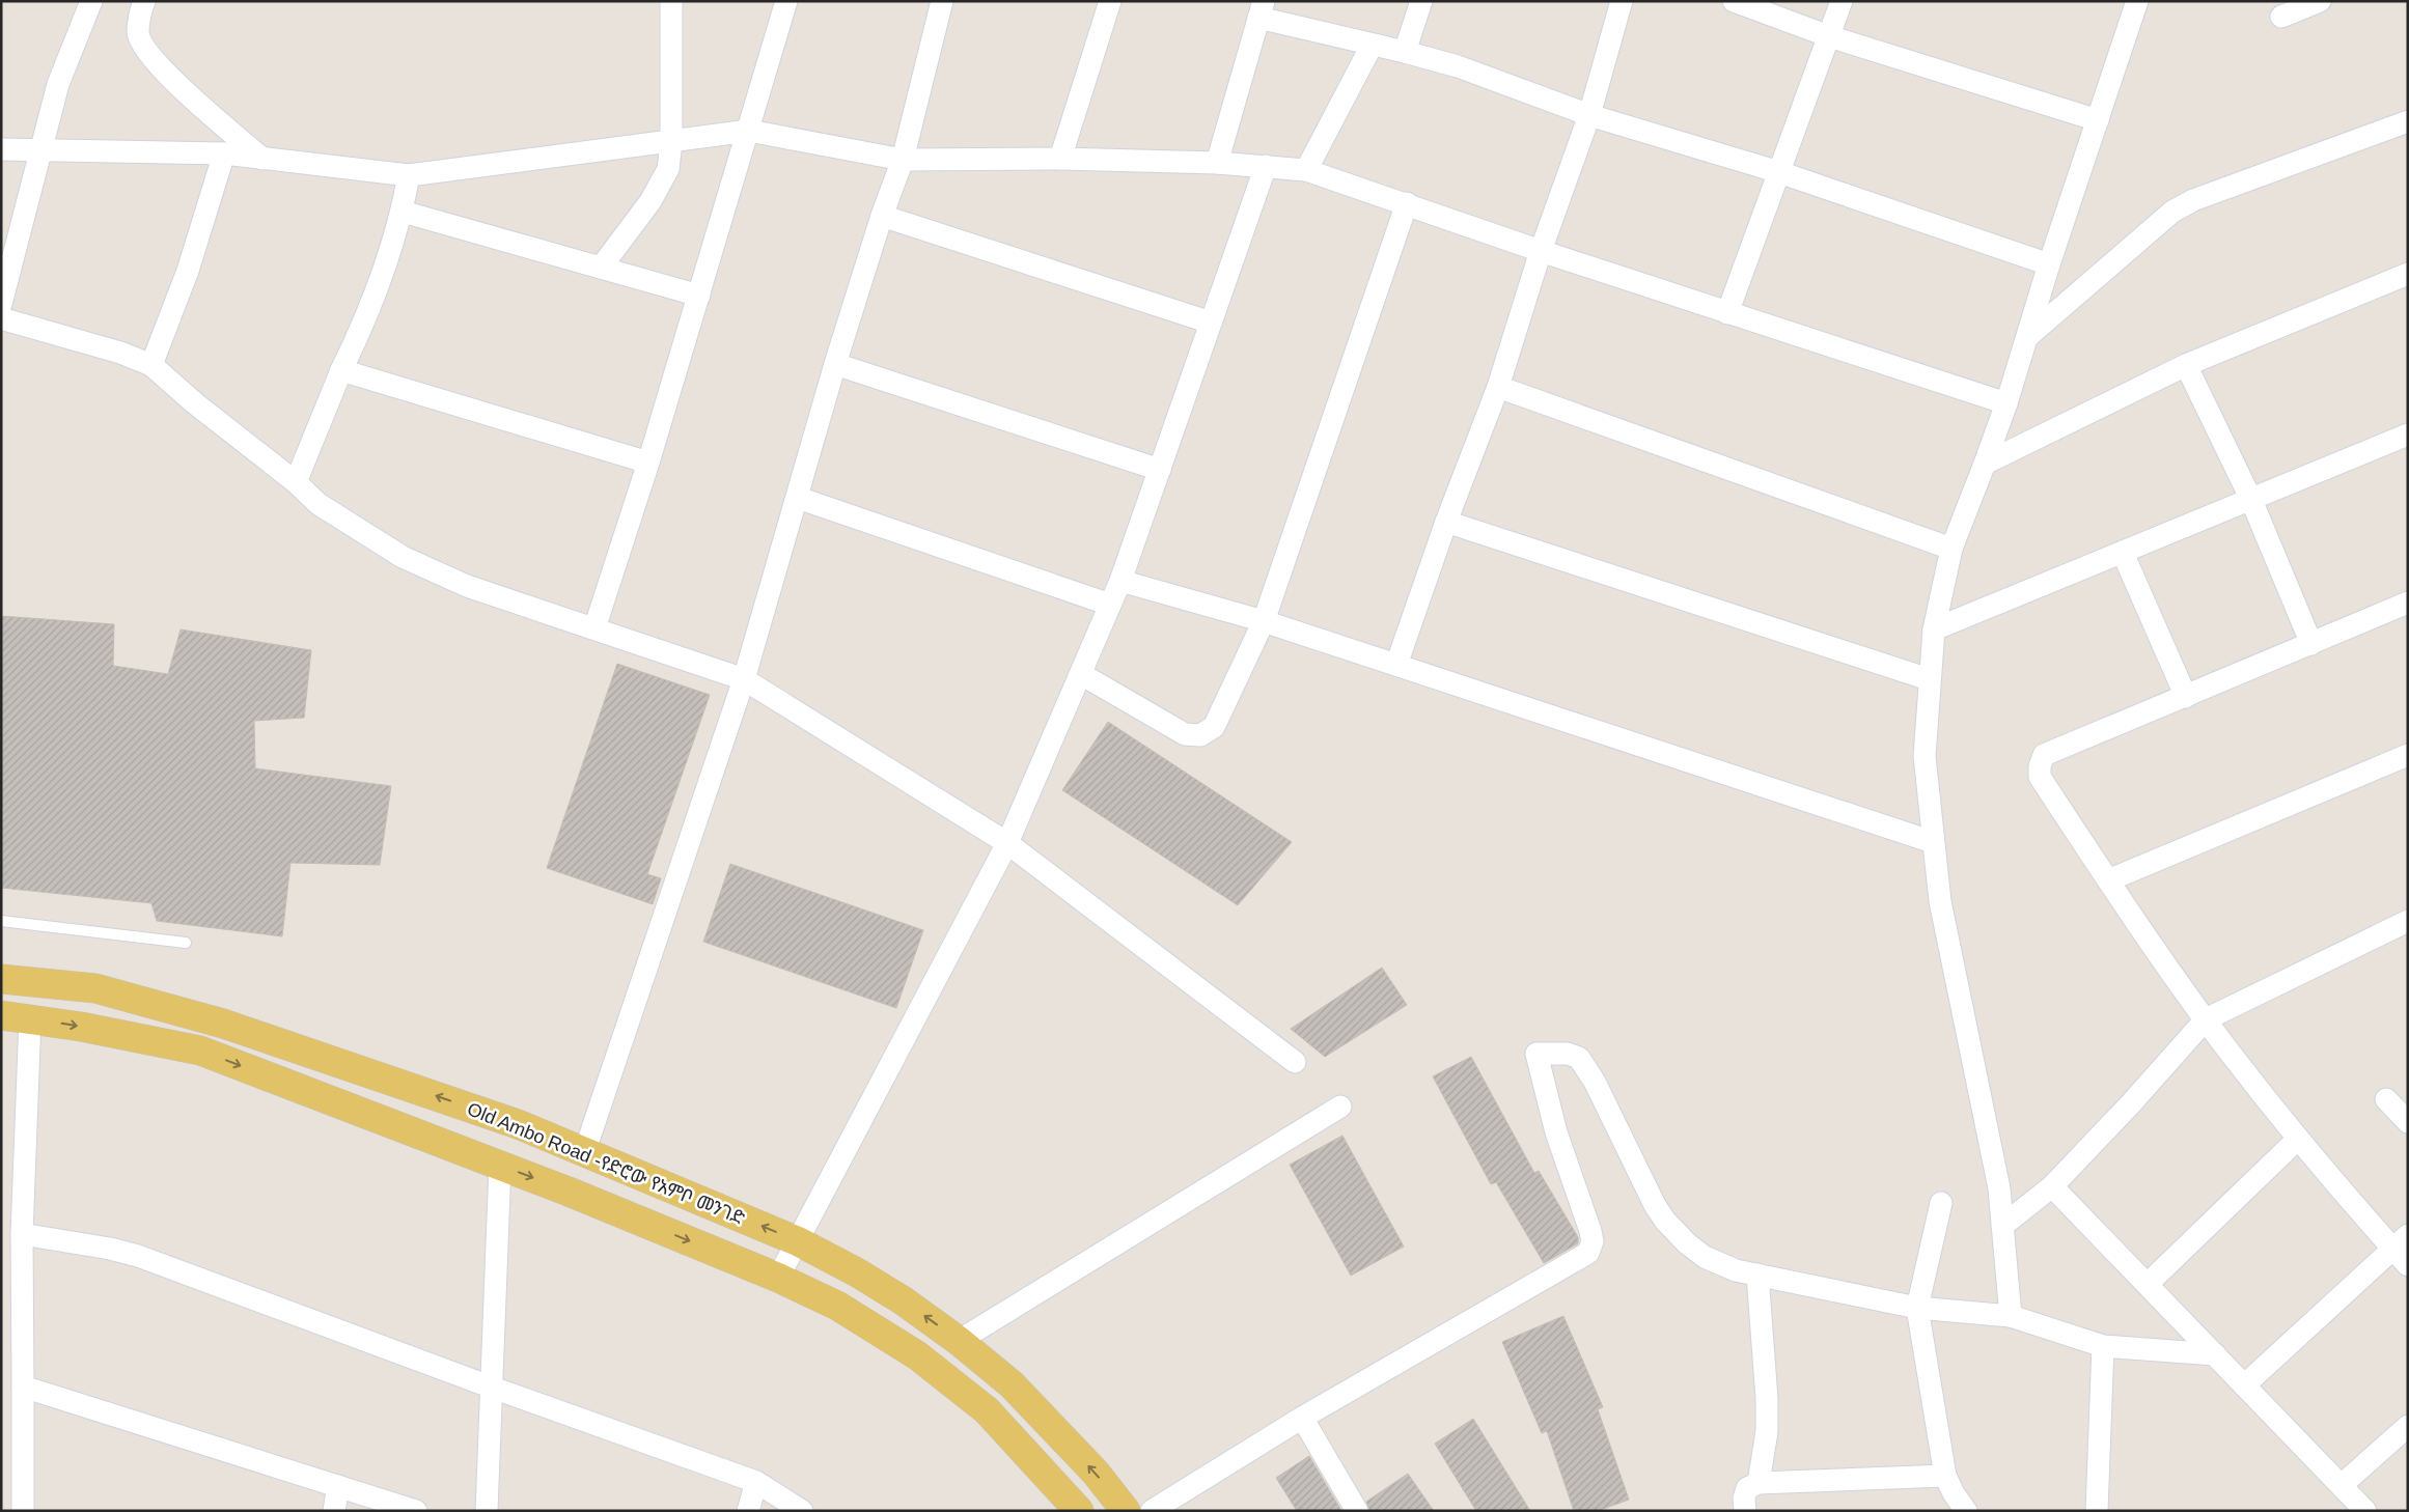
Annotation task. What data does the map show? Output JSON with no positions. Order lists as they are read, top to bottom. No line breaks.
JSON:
{"streets":{"main road":["Old Ambo Road -የድሮው የአምቦ መንገድ"]}}
